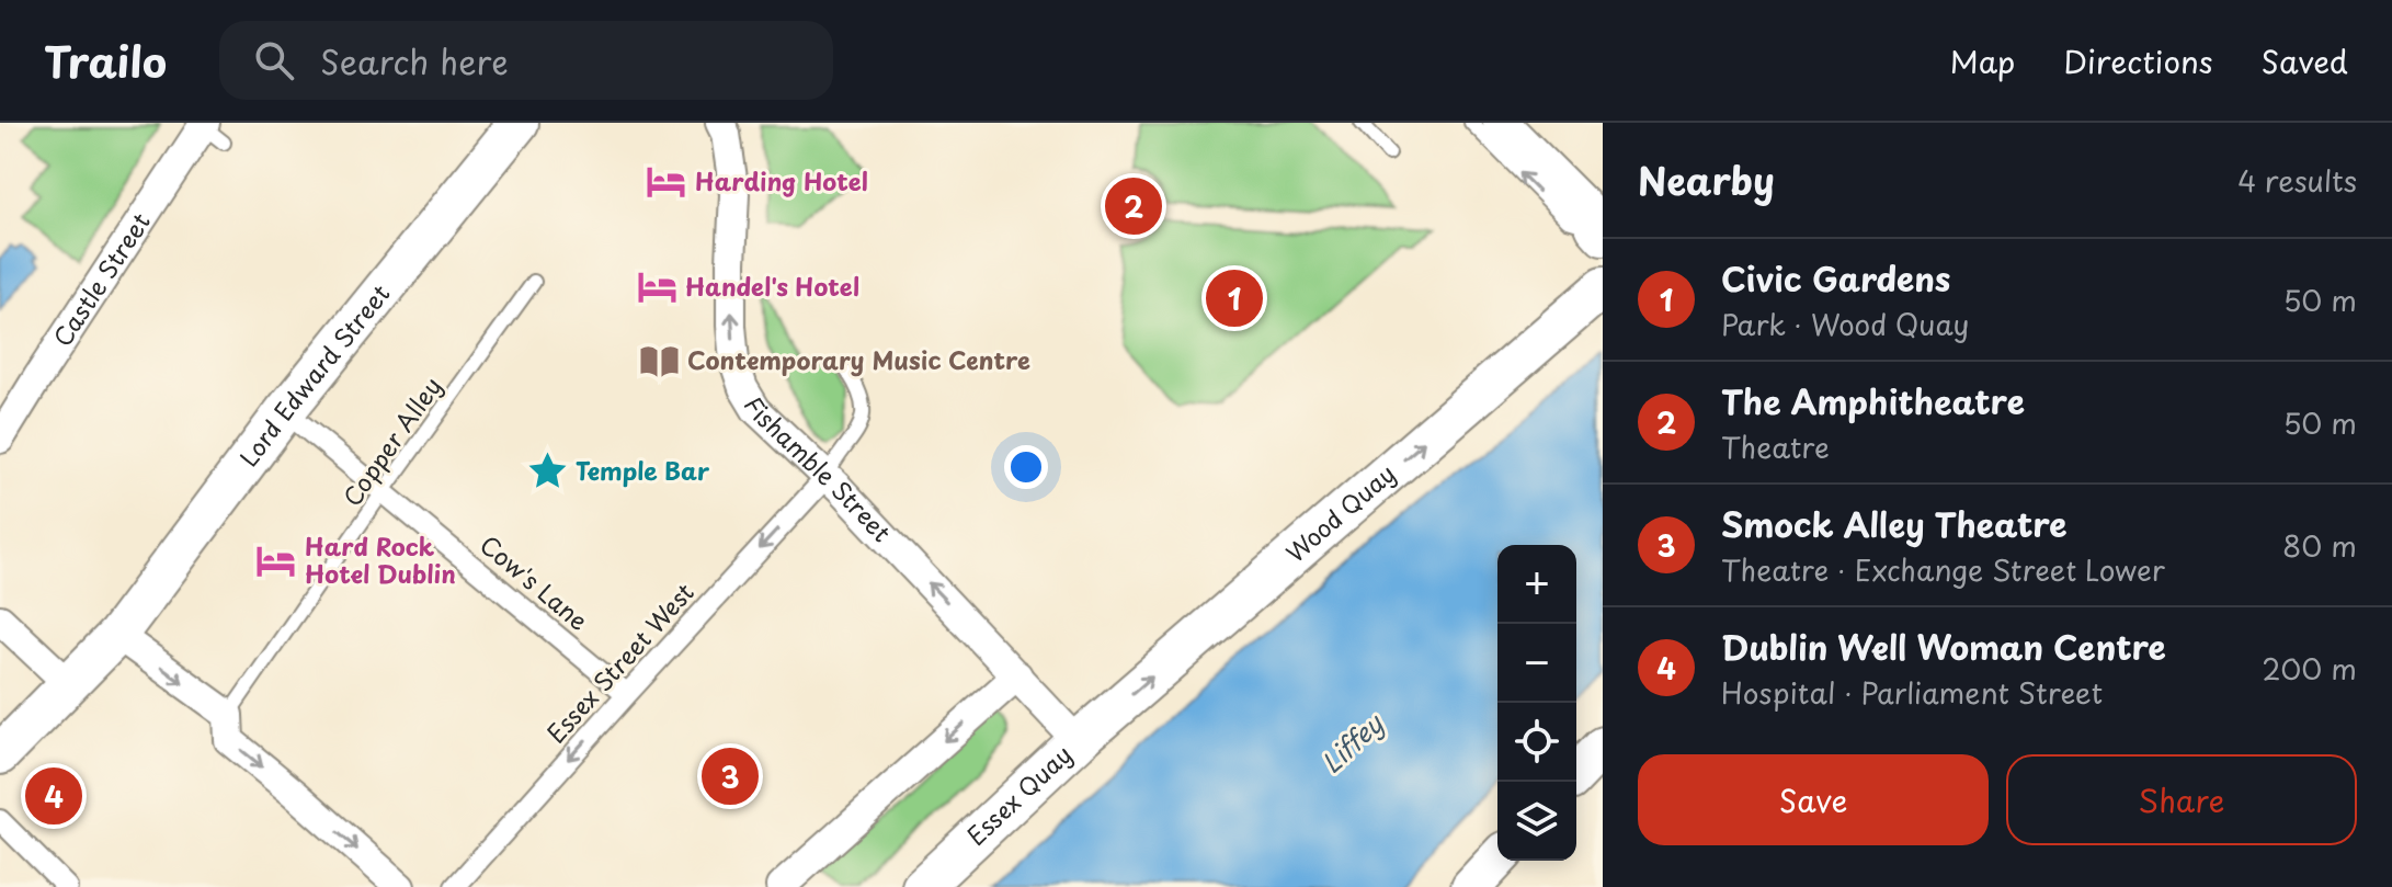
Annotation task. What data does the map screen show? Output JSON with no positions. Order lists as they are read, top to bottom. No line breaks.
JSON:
{"streets":{"main road":["Lord Edward Street","Wood Quay","Essex Quay"],"street":["Castle Street","Fishamble Street","Cow's Lane","Essex Street West"],"lane":["Copper Alley"]},"crossings":[["Lord Edward Street","Cow's Lane"],["Copper Alley","Cow's Lane"],["Fishamble Street","Wood Quay"],["Fishamble Street","Essex Street West"],["Fishamble Street","Essex Quay"],["Wood Quay","Essex Quay"],["Cow's Lane","Essex Street West"]],"one_way":["Fishamble Street","Wood Quay","Essex Street West"],"water":["Liffey"],"places":{"hotel":["Harding Hotel","Handel's Hotel","Hard Rock Hotel Dublin"],"library":["Contemporary Music Centre"],"place":["Temple Bar"]},"page":{"header":"Trailo","search":"Search here","nav":["Map","Directions","Saved"],"heading":["Nearby","4 results"],"pins":["2","1","3","4"],"list":[{"mark":"1","name":"Civic Gardens","note":"Park · Wood Quay","value":"50 m"},{"mark":"2","name":"The Amphitheatre","note":"Theatre","value":"50 m"},{"mark":"3","name":"Smock Alley Theatre","note":"Theatre · Exchange Street Lower","value":"80 m"},{"mark":"4","name":"Dublin Well Woman Centre","note":"Hospital · Parliament Street","value":"200 m"}],"map_buttons":["+","−"],"buttons":["Save","Share"]}}
